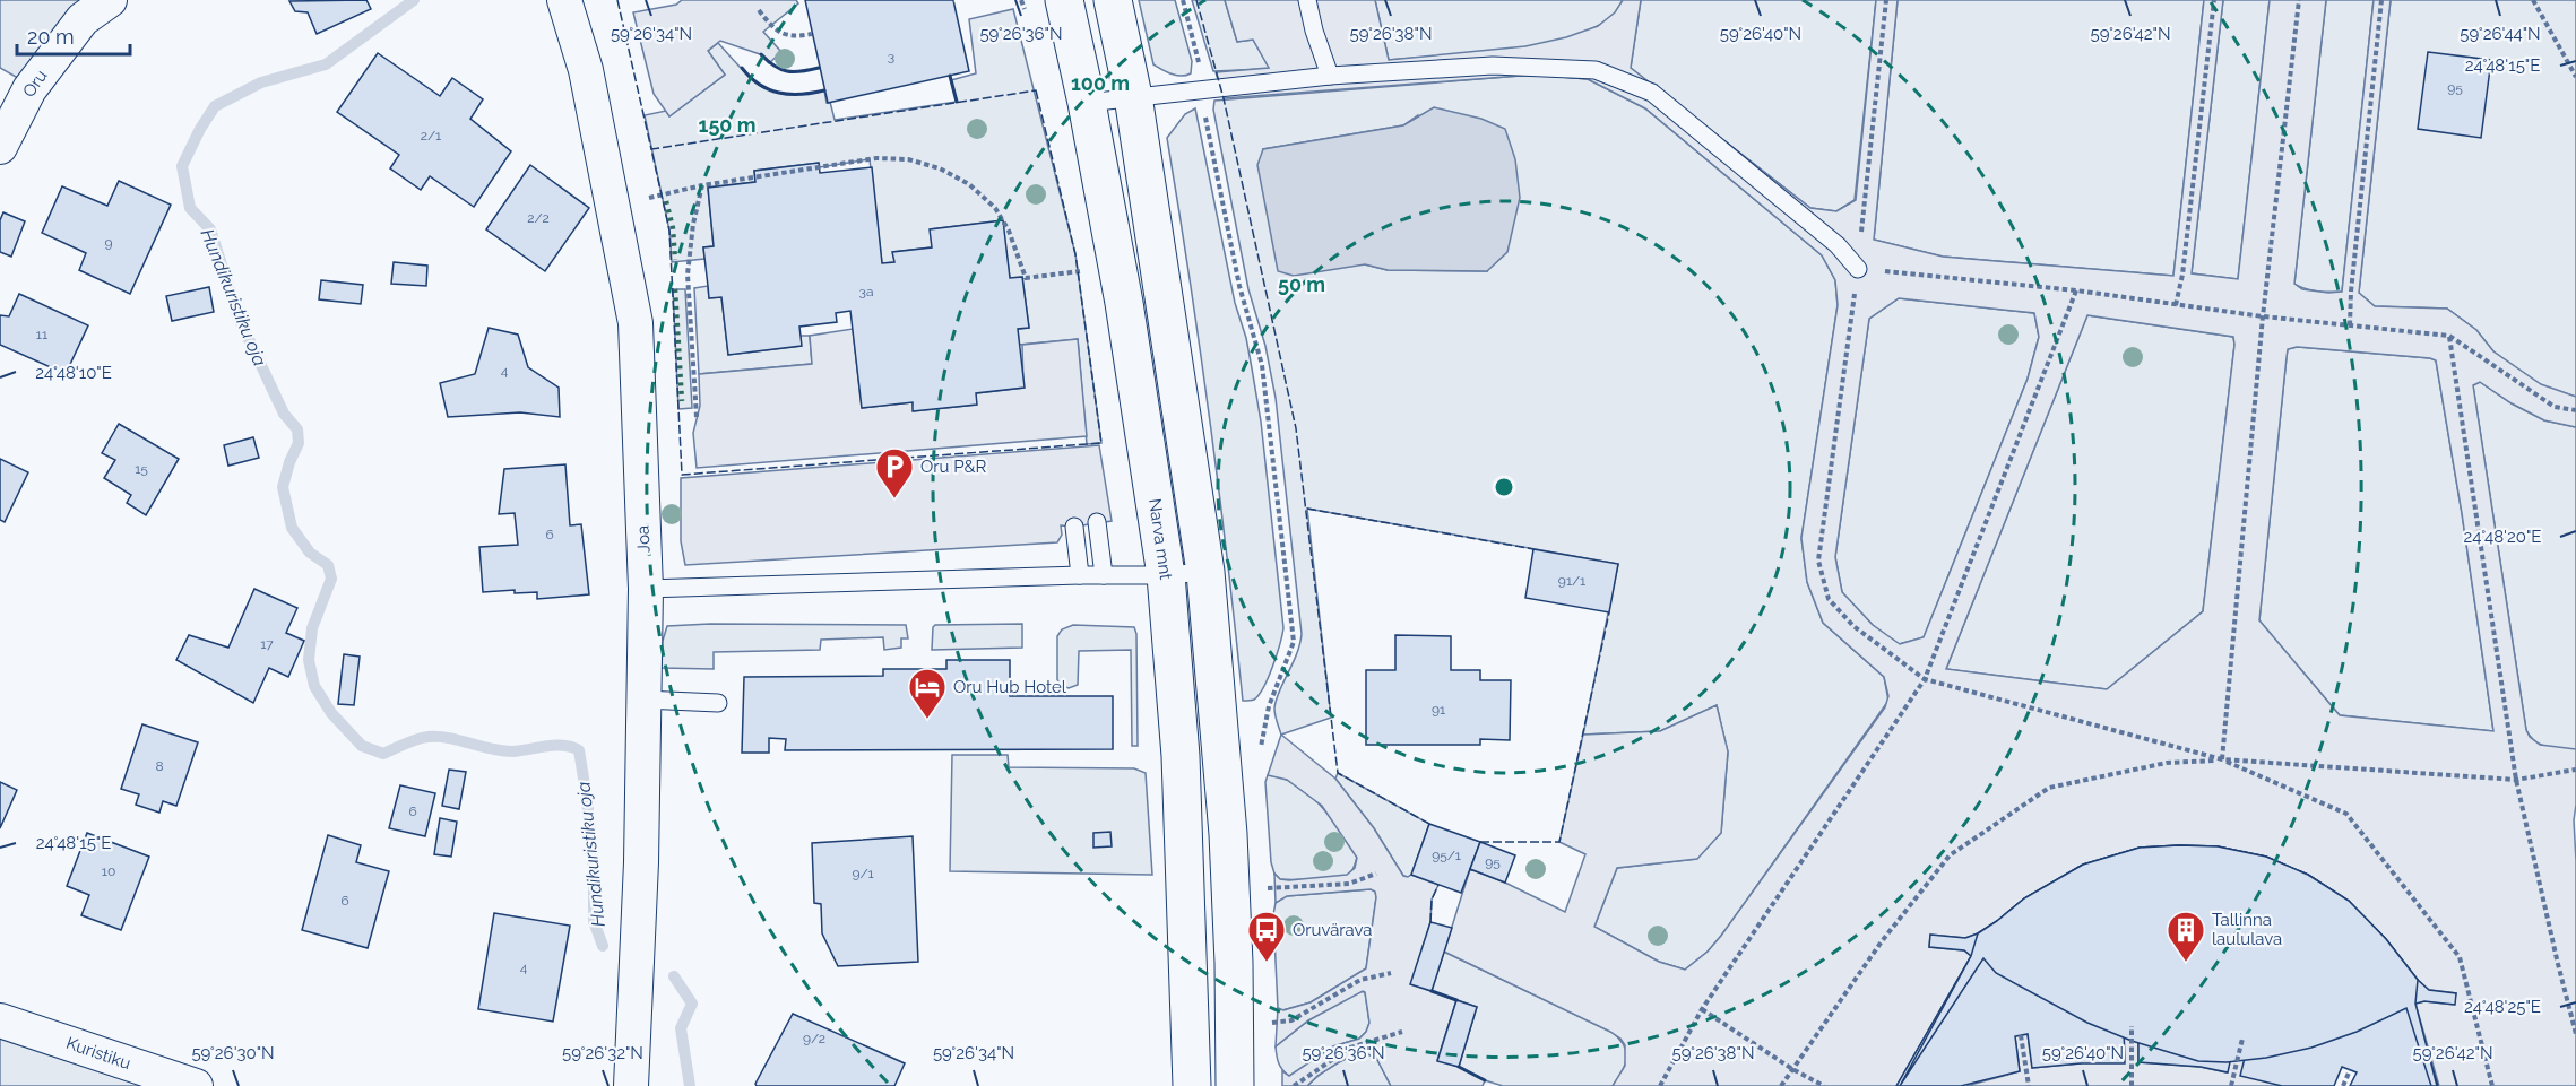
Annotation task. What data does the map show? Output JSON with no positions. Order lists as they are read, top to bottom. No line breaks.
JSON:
{"streets":{"main road":["Narva mnt"],"street":["Oru","Joa","Kuristiku"]},"water":["Hundikuristiku oja"],"places":{"parking":["Oru P&R"],"hotel":["Oru Hub Hotel"],"bus stop":["Oruvärava"],"building":["Tallinna laululava"]},"house_numbers":["3","95","2/1","2/2","9","3a","11","4","15","6","91/1","17","91","8","6","95/1","95","10","9/1","6","4","9/2"],"scale_bar":"20 m","coordinates":["59°26'34\"N","59°26'36\"N","59°26'38\"N","59°26'40\"N","59°26'42\"N","59°26'44\"N","24°48'15\"E","24°48'10\"E","24°48'20\"E","24°48'25\"E","59°26'30\"N","59°26'32\"N"],"rings":["100 m","150 m","50 m"]}
